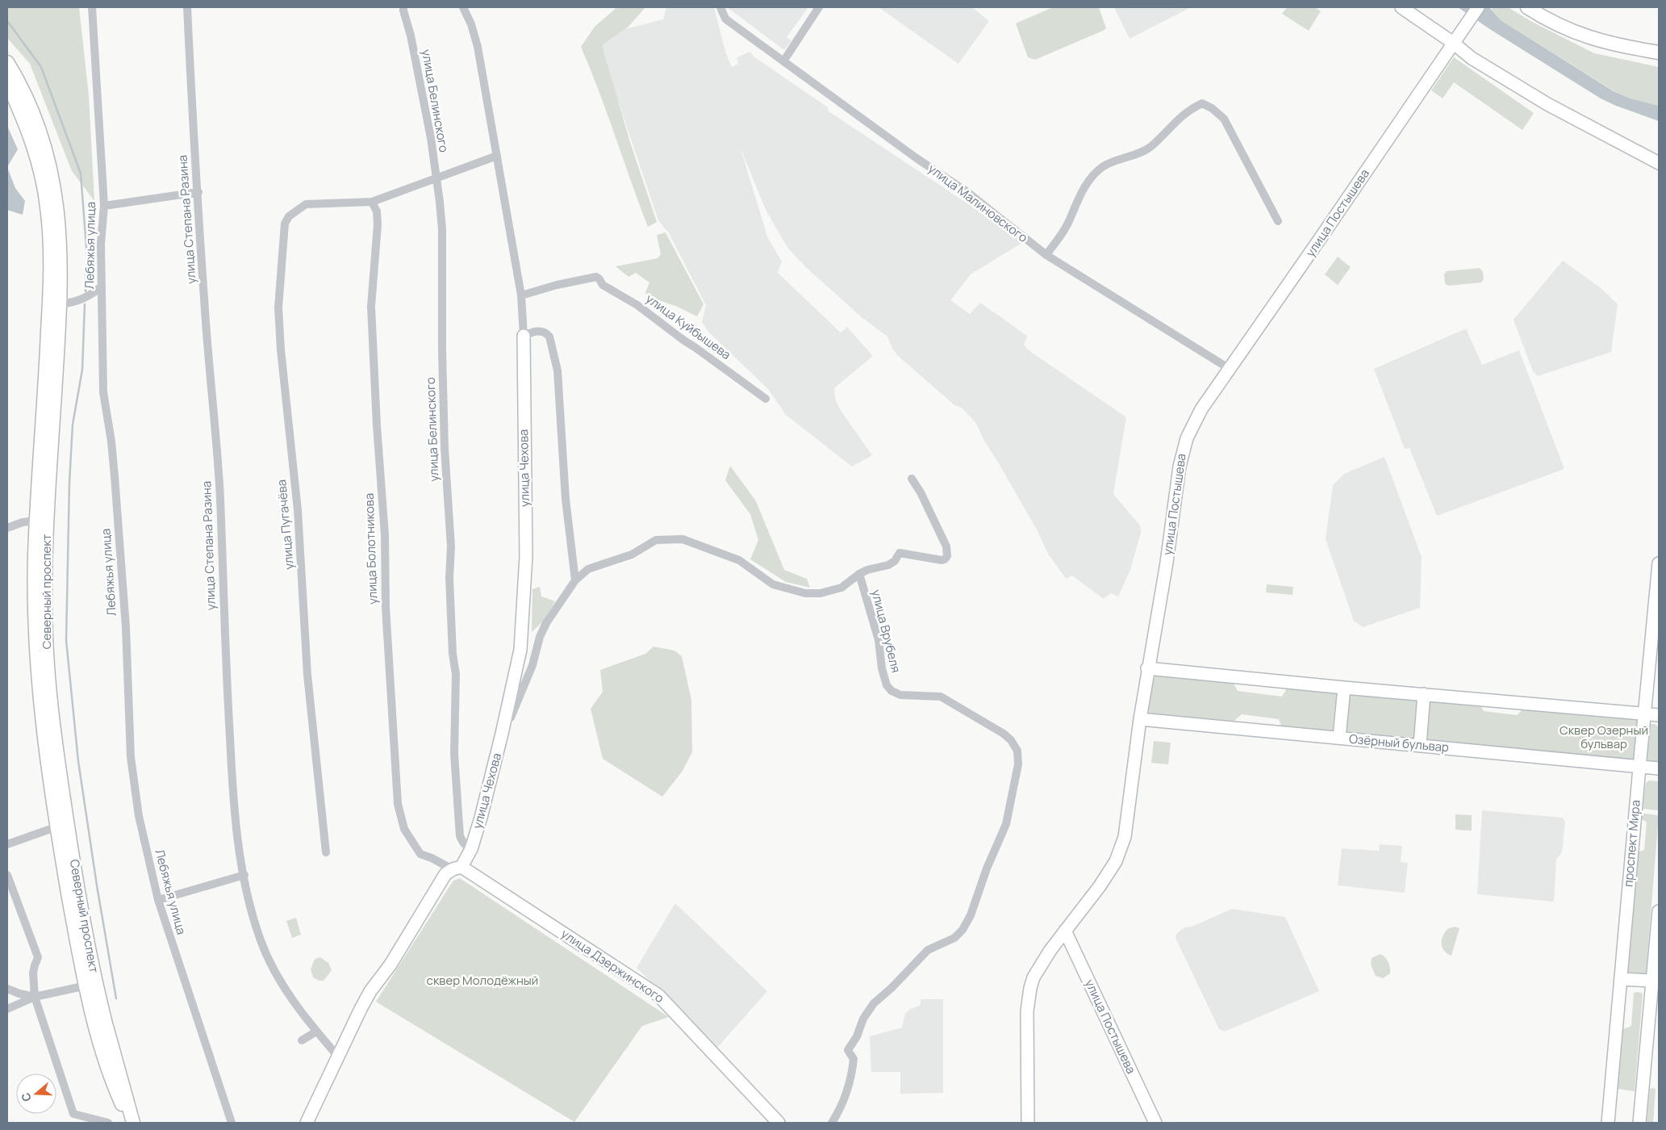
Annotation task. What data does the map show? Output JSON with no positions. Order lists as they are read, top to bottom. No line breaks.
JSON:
{"streets":{"main road":["Северный проспект"],"street":["улица Белинского","улица Малиновского","улица Постышева","улица Степана Разина","Лебяжья улица","улица Куйбышева","улица Чехова","улица Пугачёва","улица Болотникова","улица Врубеля","Озёрный бульвар","проспект Мира","улица Дзержинского"]},"crossings":[["улица Белинского","улица Чехова"],["улица Малиновского","улица Постышева"],["улица Постышева","Озёрный бульвар"],["улица Степана Разина","улица Чехова"],["улица Чехова","улица Болотникова"],["улица Чехова","улица Дзержинского"],["улица Пугачёва","улица Болотникова"],["улица Болотникова","улица Дзержинского"],["Озёрный бульвар","проспект Мира"]],"parks":["Сквер Озерный бульвар","сквер Молодёжный"],"north":"left"}
